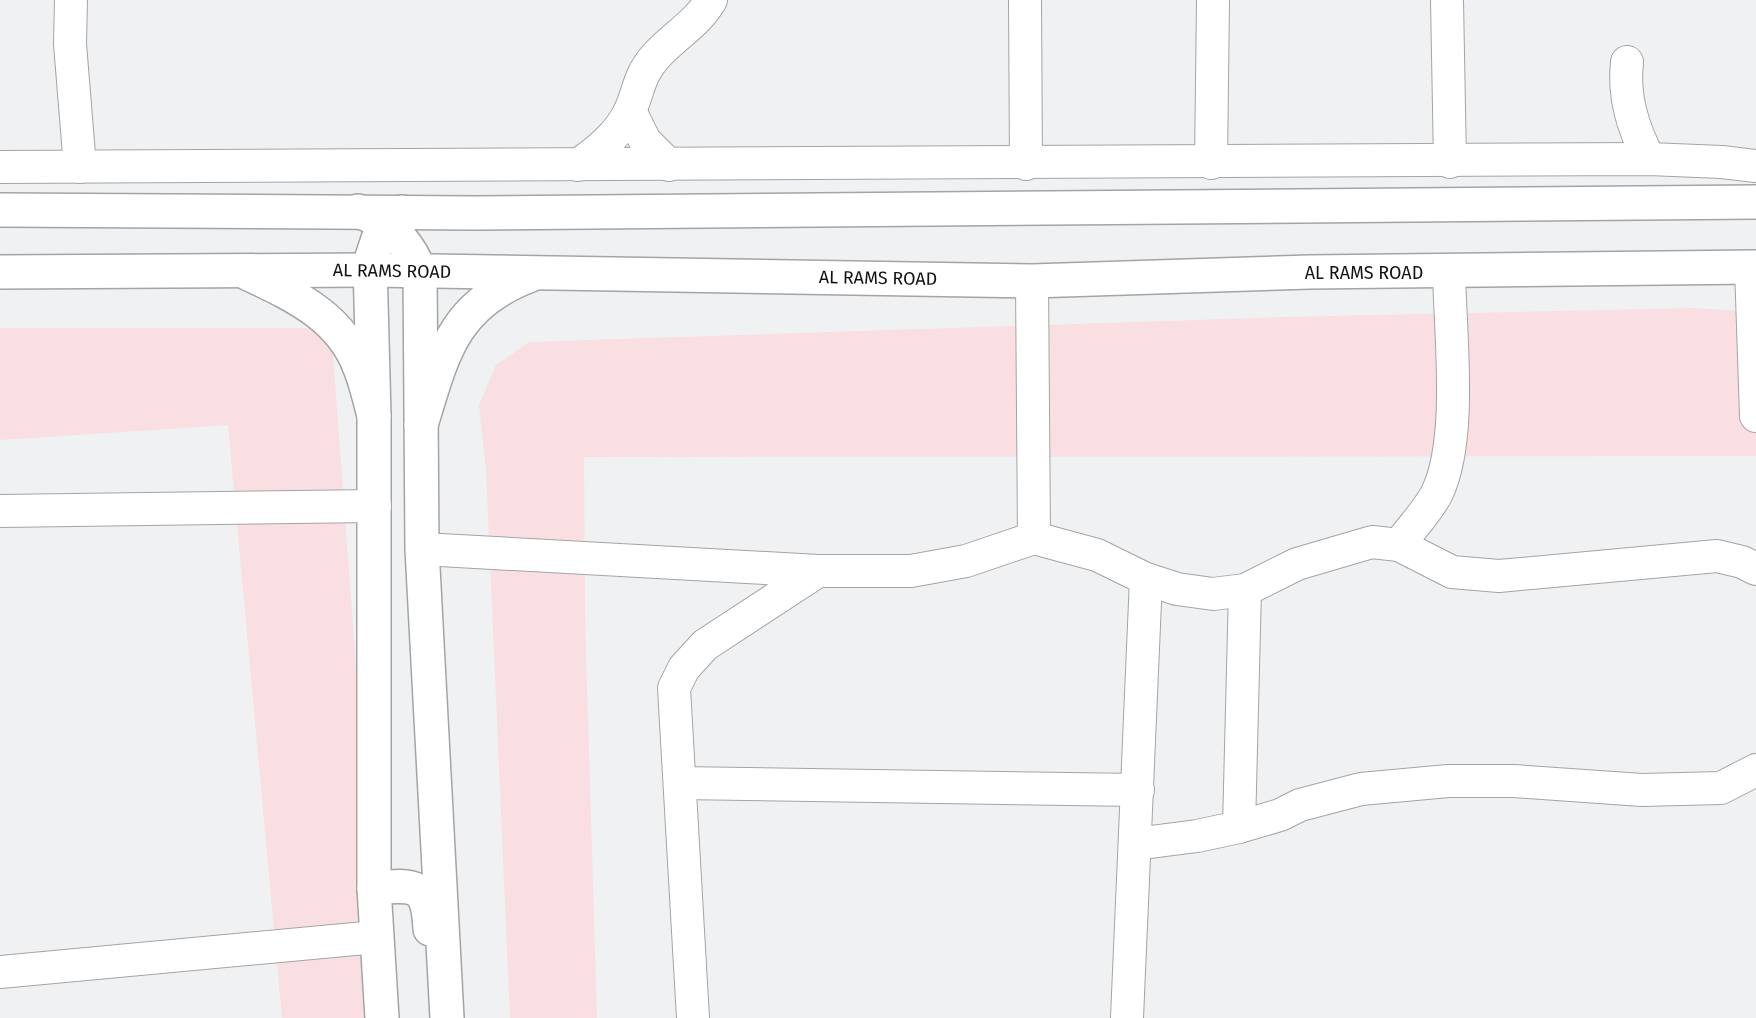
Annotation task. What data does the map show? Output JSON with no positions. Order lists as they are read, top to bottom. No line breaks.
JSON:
{"streets":{"main road":["AL RAMS ROAD"]}}
